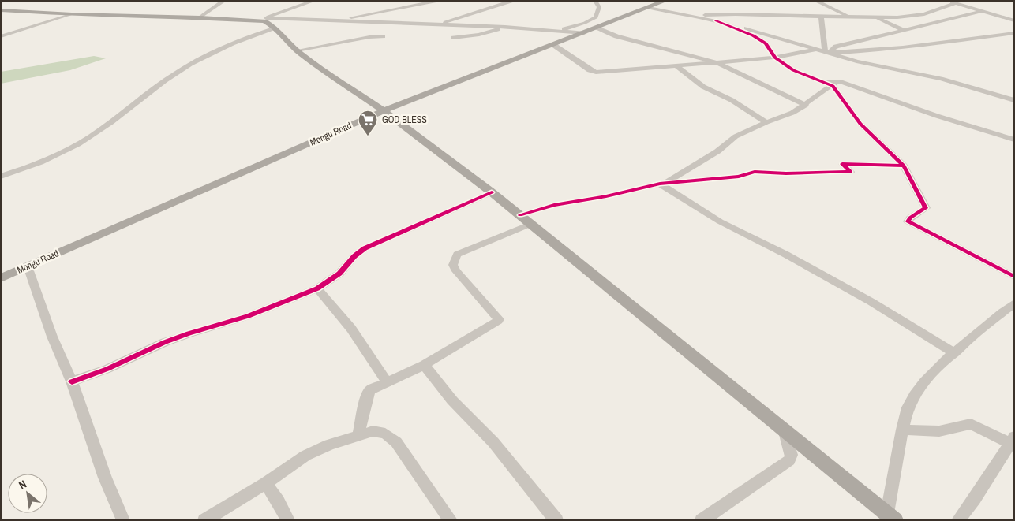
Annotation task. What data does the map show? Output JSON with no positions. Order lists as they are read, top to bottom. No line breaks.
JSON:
{"streets":{"main road":["Mongu Road"]},"places":{"supermarket":["GOD BLESS"]},"north":"top left"}
